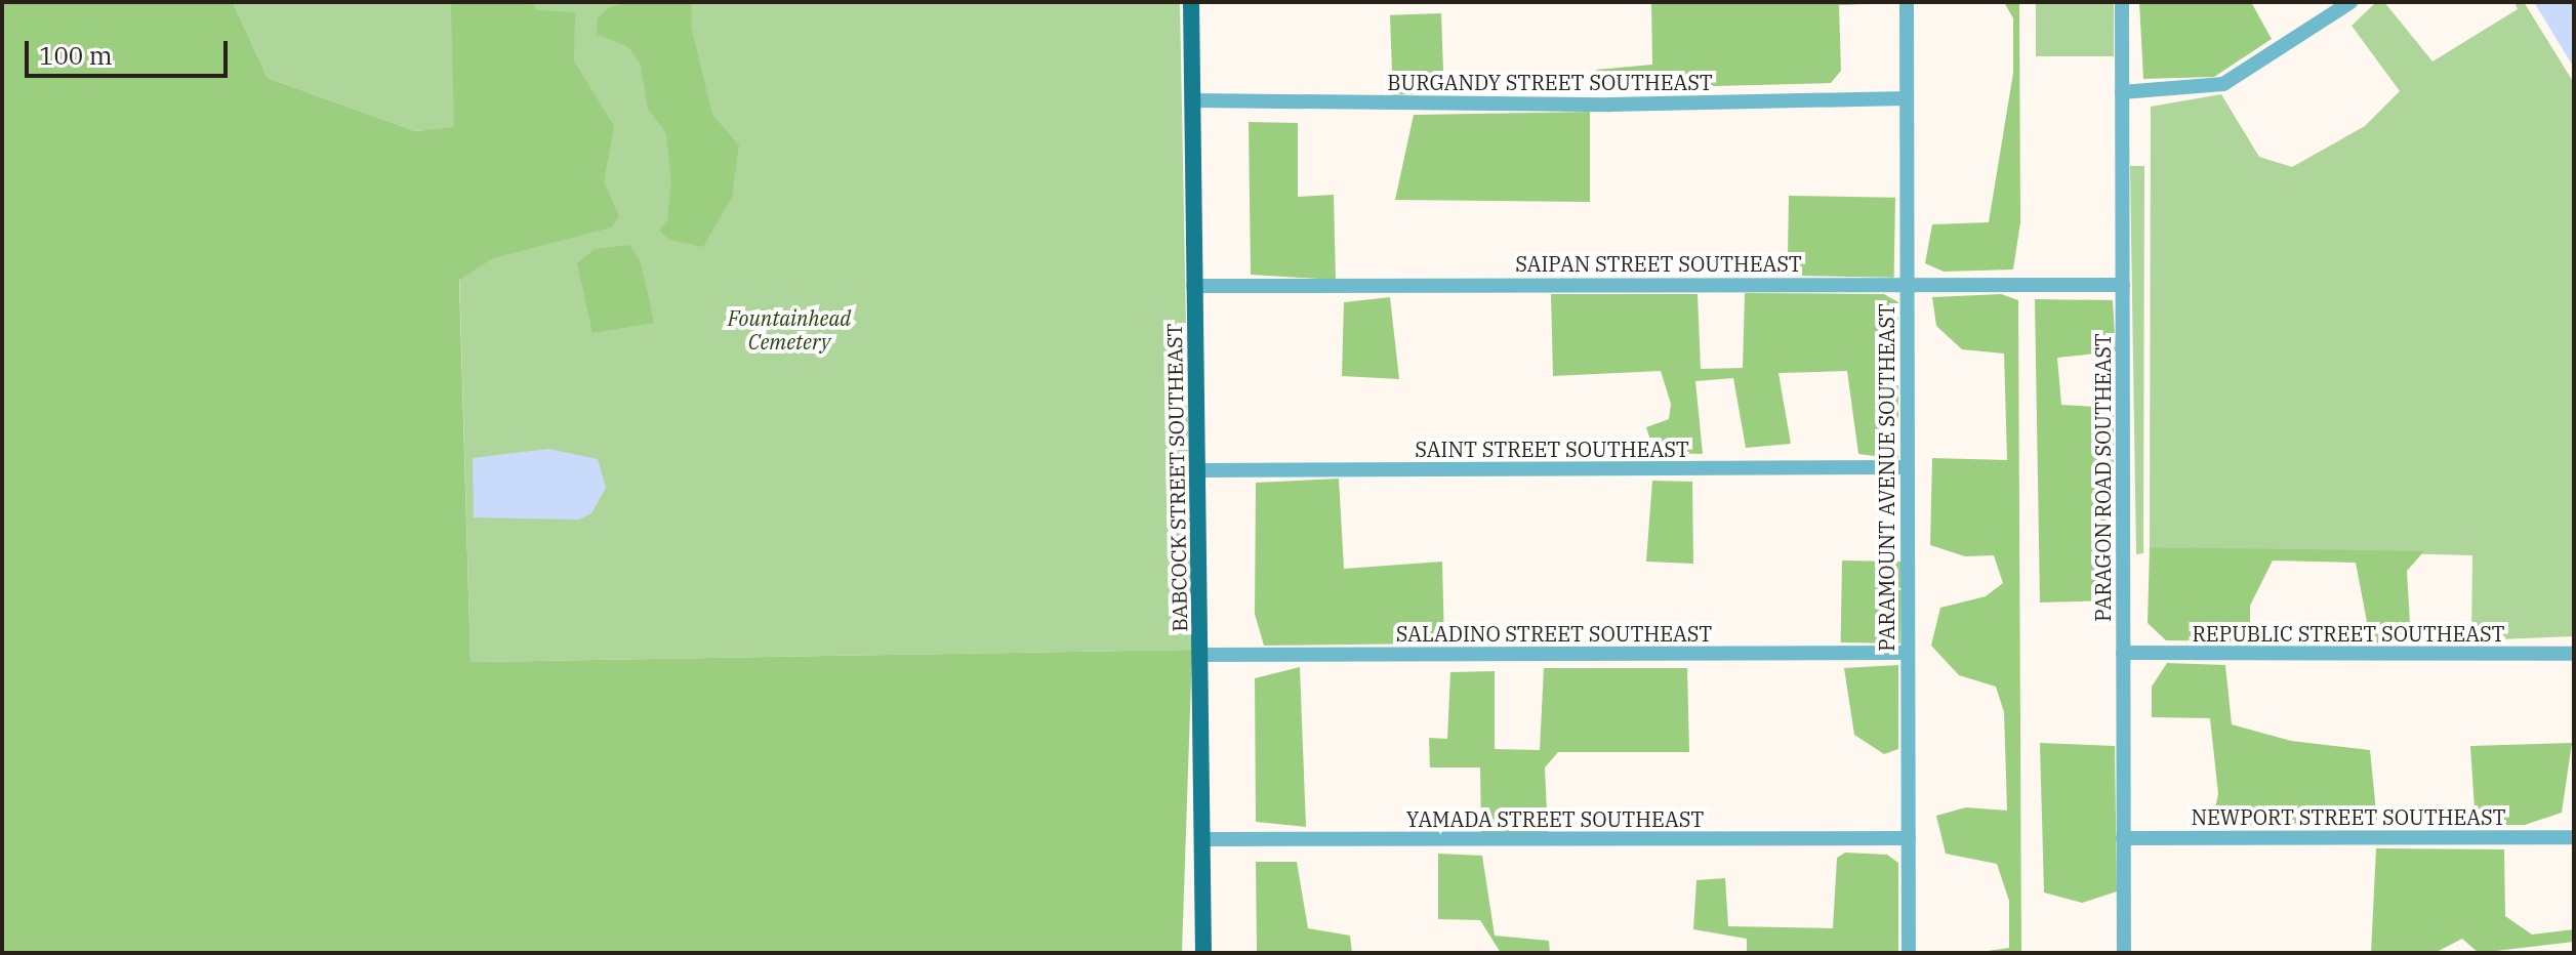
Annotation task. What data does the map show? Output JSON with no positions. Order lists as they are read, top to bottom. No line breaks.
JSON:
{"streets":{"main road":["BABCOCK STREET SOUTHEAST"],"street":["BURGANDY STREET SOUTHEAST","SAIPAN STREET SOUTHEAST","SAINT STREET SOUTHEAST","PARAMOUNT AVENUE SOUTHEAST","PARAGON ROAD SOUTHEAST","SALADINO STREET SOUTHEAST","REPUBLIC STREET SOUTHEAST","NEWPORT STREET SOUTHEAST","YAMADA STREET SOUTHEAST"]},"crossings":[["BURGANDY STREET SOUTHEAST","BABCOCK STREET SOUTHEAST"],["BURGANDY STREET SOUTHEAST","PARAMOUNT AVENUE SOUTHEAST"],["SAIPAN STREET SOUTHEAST","BABCOCK STREET SOUTHEAST"],["SAIPAN STREET SOUTHEAST","PARAMOUNT AVENUE SOUTHEAST"],["SAIPAN STREET SOUTHEAST","PARAGON ROAD SOUTHEAST"],["SAINT STREET SOUTHEAST","BABCOCK STREET SOUTHEAST"],["SAINT STREET SOUTHEAST","PARAMOUNT AVENUE SOUTHEAST"],["BABCOCK STREET SOUTHEAST","SALADINO STREET SOUTHEAST"],["BABCOCK STREET SOUTHEAST","YAMADA STREET SOUTHEAST"],["PARAMOUNT AVENUE SOUTHEAST","SALADINO STREET SOUTHEAST"],["PARAMOUNT AVENUE SOUTHEAST","YAMADA STREET SOUTHEAST"],["PARAGON ROAD SOUTHEAST","REPUBLIC STREET SOUTHEAST"],["PARAGON ROAD SOUTHEAST","NEWPORT STREET SOUTHEAST"]],"parks":["Fountainhead Cemetery"],"scale_bar":"100 m"}
